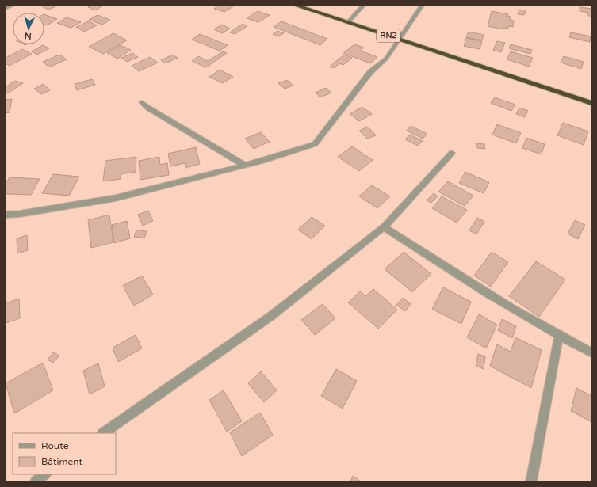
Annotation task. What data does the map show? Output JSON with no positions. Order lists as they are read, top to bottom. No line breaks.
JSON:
{"streets":{"highway":["RN2"]},"legend":["Route","Bâtiment"],"north":"bottom"}
